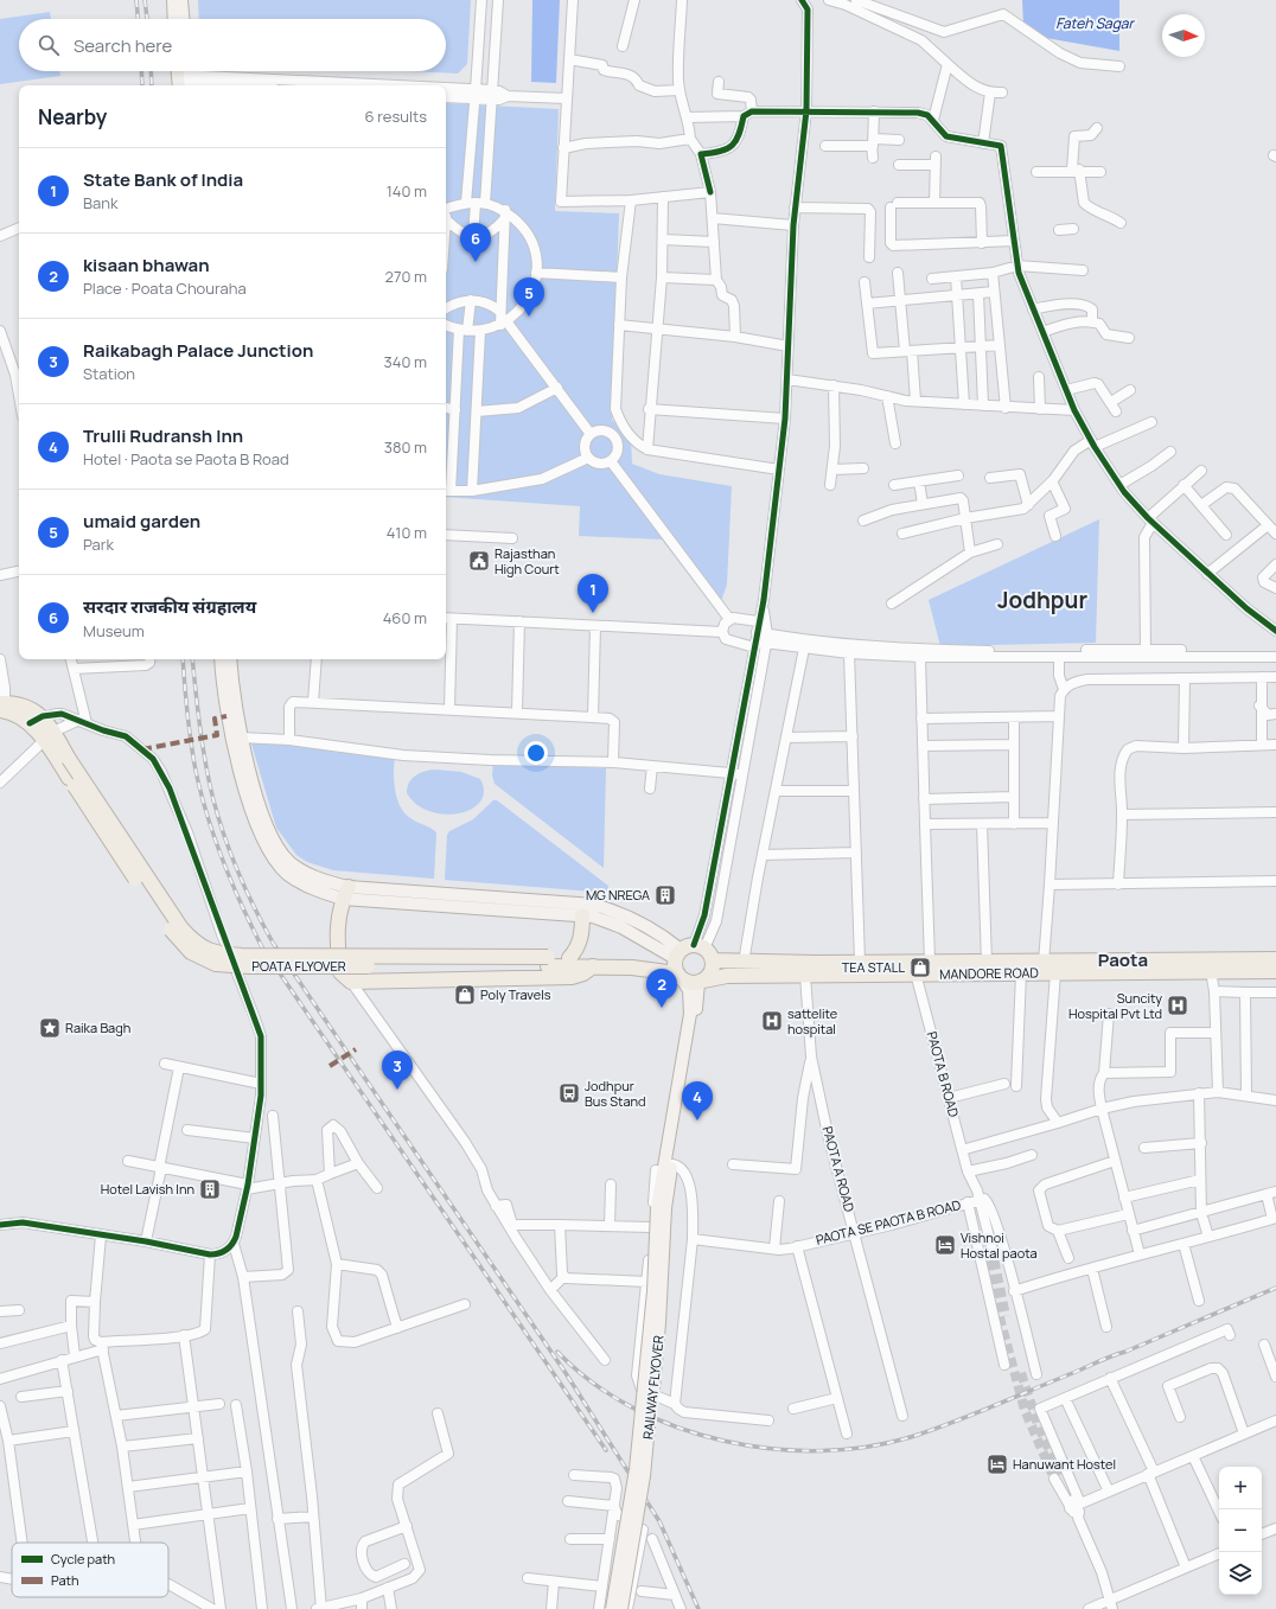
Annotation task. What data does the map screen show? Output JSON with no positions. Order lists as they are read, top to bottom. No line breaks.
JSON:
{"streets":{"highway":["POATA FLYOVER","MANDORE ROAD"],"main road":["RAILWAY FLYOVER"],"street":["PAOTA B ROAD","PAOTA A ROAD","PAOTA SE PAOTA B ROAD"]},"crossings":[["POATA FLYOVER","MANDORE ROAD"],["MANDORE ROAD","PAOTA B ROAD"],["MANDORE ROAD","PAOTA A ROAD"],["PAOTA B ROAD","PAOTA SE PAOTA B ROAD"],["PAOTA A ROAD","PAOTA SE PAOTA B ROAD"]],"districts":["Jodhpur","Paota"],"water":["Fateh Sagar"],"places":{"public building":["Rajasthan High Court"],"building":["MG NREGA","Hotel Lavish Inn"],"shop":["TEA STALL","Poly Travels"],"hospital":["Suncity Hospital Pvt Ltd","sattelite hospital"],"place":["Raika Bagh"],"bus stop":["Jodhpur Bus Stand"],"hotel":["Vishnoi Hostal paota","Hanuwant Hostel"]},"legend":["Cycle path","Path"],"north":"right","page":{"search":"Search here","heading":["Nearby","6 results"],"list":[{"mark":"1","name":"State Bank of India","note":"Bank","value":"140 m"},{"mark":"2","name":"kisaan bhawan","note":"Place · Poata Chouraha","value":"270 m"},{"mark":"3","name":"Raikabagh Palace Junction","note":"Station","value":"340 m"},{"mark":"4","name":"Trulli Rudransh Inn","note":"Hotel · Paota se Paota B Road","value":"380 m"},{"mark":"5","name":"umaid garden","note":"Park","value":"410 m"},{"mark":"6","name":"सरदार राजकीय संग्रहालय","note":"Museum","value":"460 m"}],"pins":["6","5","1","2","3","4"],"map_buttons":["+","−"]}}
